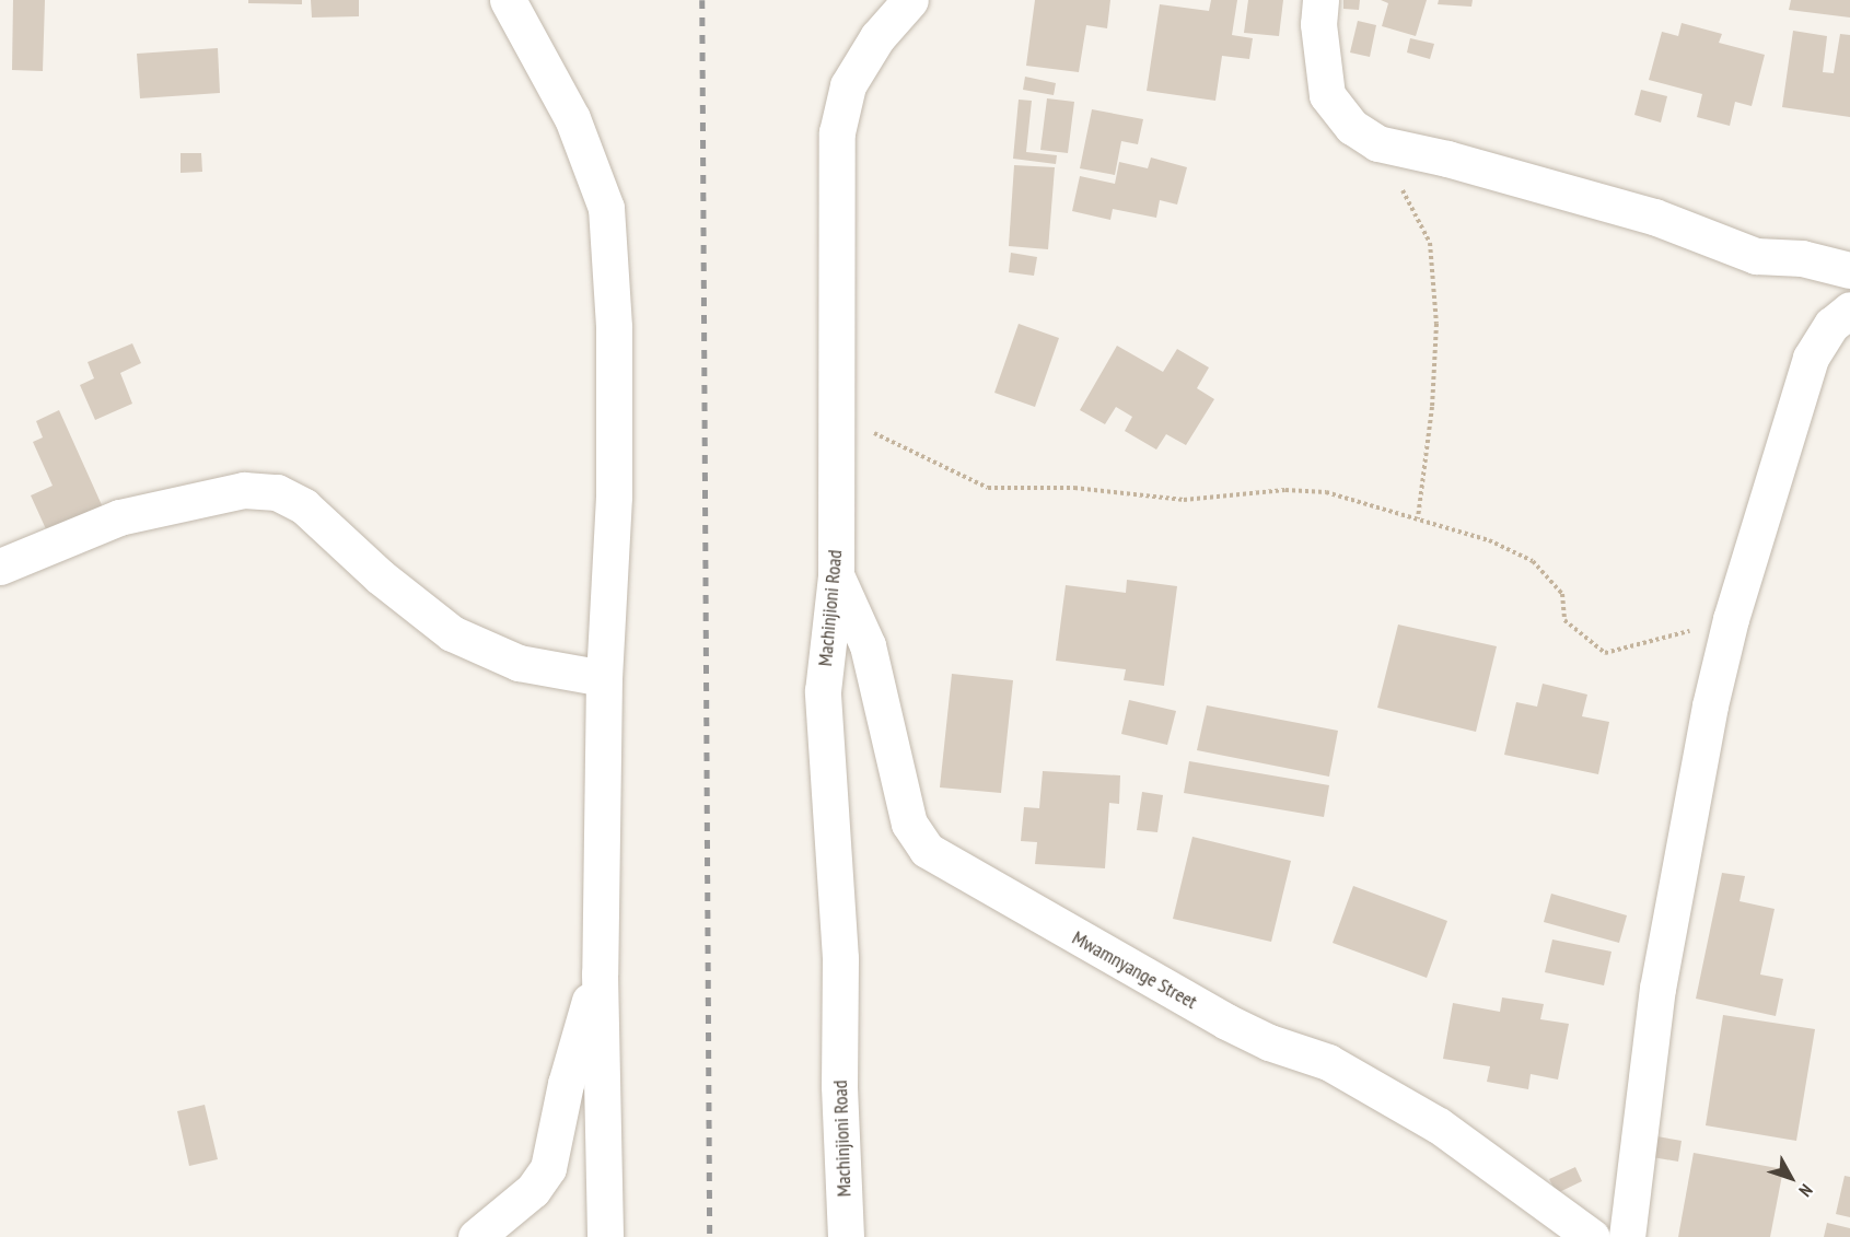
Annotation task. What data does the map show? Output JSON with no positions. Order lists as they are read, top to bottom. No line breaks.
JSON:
{"streets":{"street":["Machinjioni Road","Mwamnyange Street"]},"crossings":[["Machinjioni Road","Mwamnyange Street"]],"north":"bottom right"}
